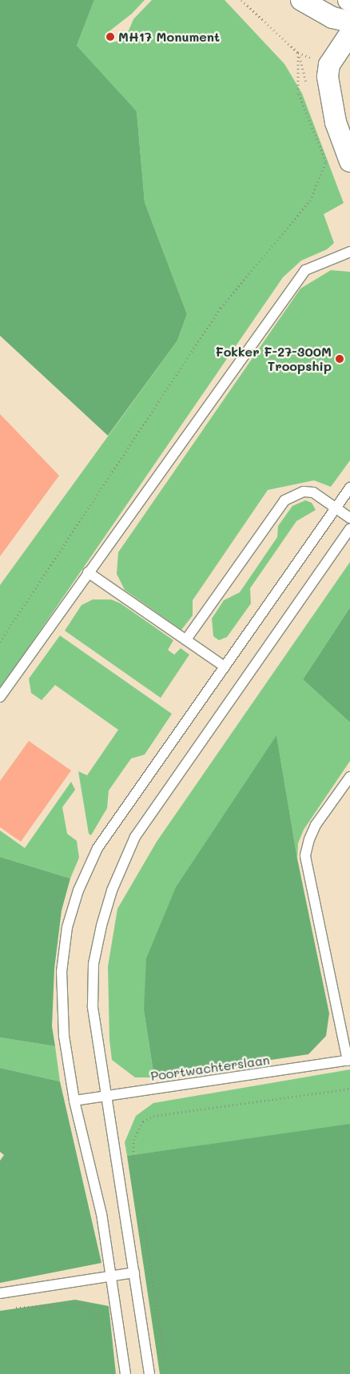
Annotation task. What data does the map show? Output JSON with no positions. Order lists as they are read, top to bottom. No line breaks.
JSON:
{"streets":{"lane":["Poortwachterslaan"]},"places":["MH17 Monument","Fokker F-27-300M Troopship"]}
